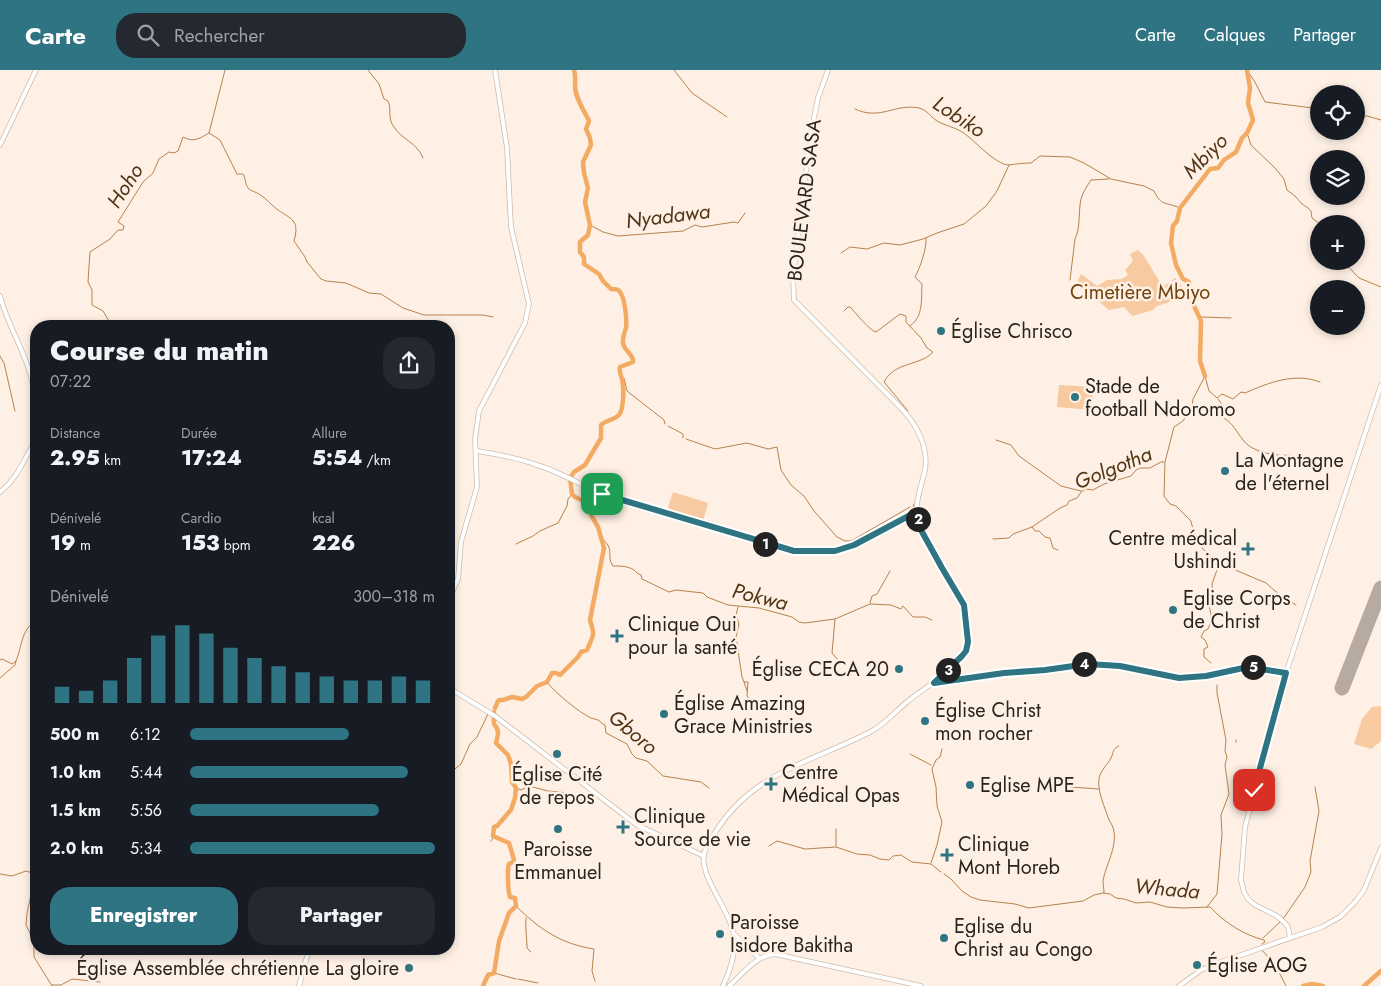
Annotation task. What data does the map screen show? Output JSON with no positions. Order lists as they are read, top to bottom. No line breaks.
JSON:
{"streets":{"street":["BOULEVARD SASA"]},"water":["Lobiko","Mbiyo","Hoho","Nyadawa","Golgotha","Pokwa","Gboro","Whada"],"parks":["Cimetière Mbiyo"],"places":{"other":["Église Chrisco","Stade de football Ndoromo","La Montagne de l'éternel","Eglise Corps de Christ","Église CECA 20","Église Amazing Grace Ministries","Église Christ mon rocher","Église Cité de repos","Eglise MPE","Paroisse Emmanuel","Paroisse Isidore Bakitha","Eglise du Christ au Congo","Église AOG","Église Assemblée chrétienne La gloire"],"health":["Centre médical Ushindi","Clinique Oui pour la santé","Centre Médical Opas","Clinique Source de vie","Clinique Mont Horeb"]},"page":{"header":"Carte","search":"Rechercher","nav":["Carte","Calques","Partager"],"map_buttons":["+","−"],"heading":["Course du matin","07:22"],"stats":[["Distance","2.95 km"],["Durée","17:24"],["Allure","5:54 /km"],["Dénivelé","19 m"],["Cardio","153 bpm"],["kcal","226"]],"pins":["2","1","4","5","3"],"chart":["Dénivelé","300–318 m"],"list":[{"name":"500 m","note":"6:12"},{"name":"1.0 km","note":"5:44"},{"name":"1.5 km","note":"5:56"},{"name":"2.0 km","note":"5:34"}],"buttons":["Enregistrer","Partager"]}}
